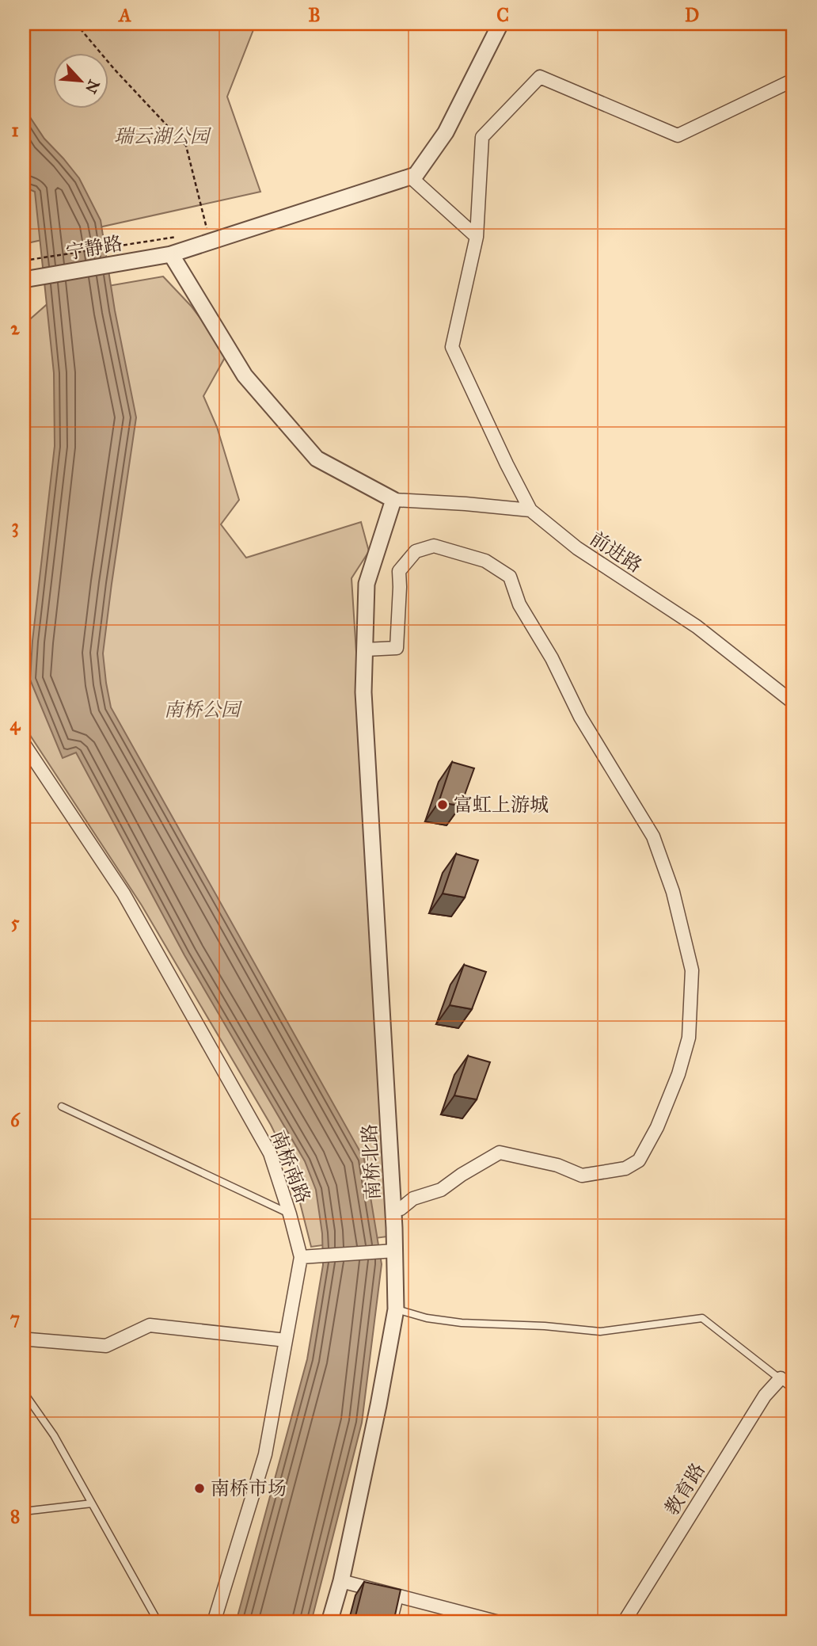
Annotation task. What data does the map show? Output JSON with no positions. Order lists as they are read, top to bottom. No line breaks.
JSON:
{"streets":{"street":["宁静路","前进路","南桥北路","南桥南路","教育路"]},"parks":["瑞云湖公园","南桥公园"],"places":["富虹上游城","南桥市场"],"north":"bottom right","grid":{"columns":["A","B","C","D"],"rows":["1","2","3","4","5","6","7","8"]}}
